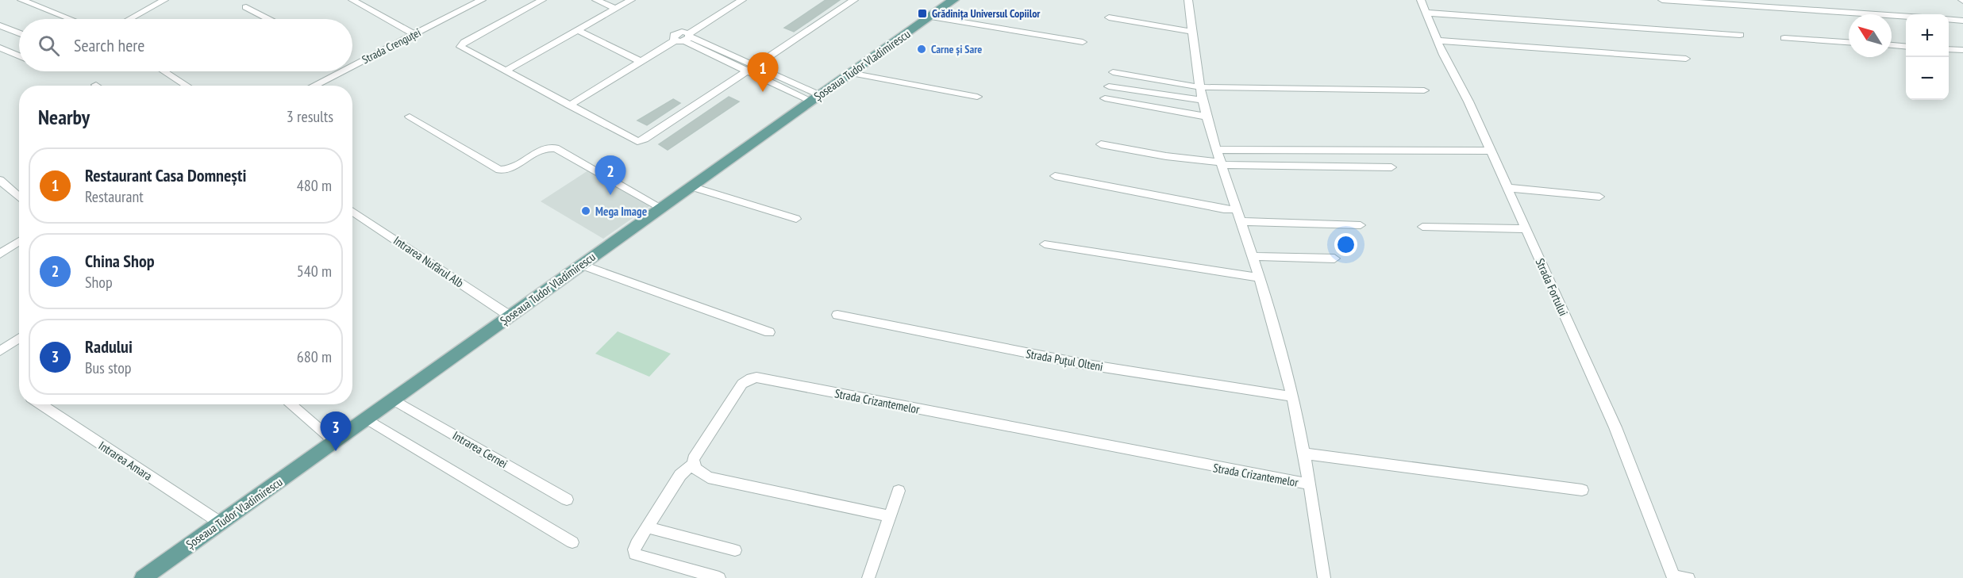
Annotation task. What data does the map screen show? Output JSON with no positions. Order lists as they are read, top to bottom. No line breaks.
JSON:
{"streets":{"main road":["Șoseaua Tudor Vladimirescu"],"street":["Strada Crenguței","Intrarea Nufărul Alb","Strada Fortului","Strada Puțul Olteni","Strada Crizantemelor","Intrarea Cernei","Intrarea Amara"]},"crossings":[["Șoseaua Tudor Vladimirescu","Intrarea Nufărul Alb"],["Șoseaua Tudor Vladimirescu","Intrarea Cernei"],["Șoseaua Tudor Vladimirescu","Intrarea Amara"]],"places":{"transit":["Grădinița Universul Copiilor"],"other":["Carne și Sare","Mega Image"]},"north":"top left","page":{"map_buttons":["+","−"],"search":"Search here","pins":["1","2","3"],"heading":["Nearby","3 results"],"list":[{"mark":"1","name":"Restaurant Casa Domnești","note":"Restaurant","value":"480 m"},{"mark":"2","name":"China Shop","note":"Shop","value":"540 m"},{"mark":"3","name":"Radului","note":"Bus stop","value":"680 m"}]}}
